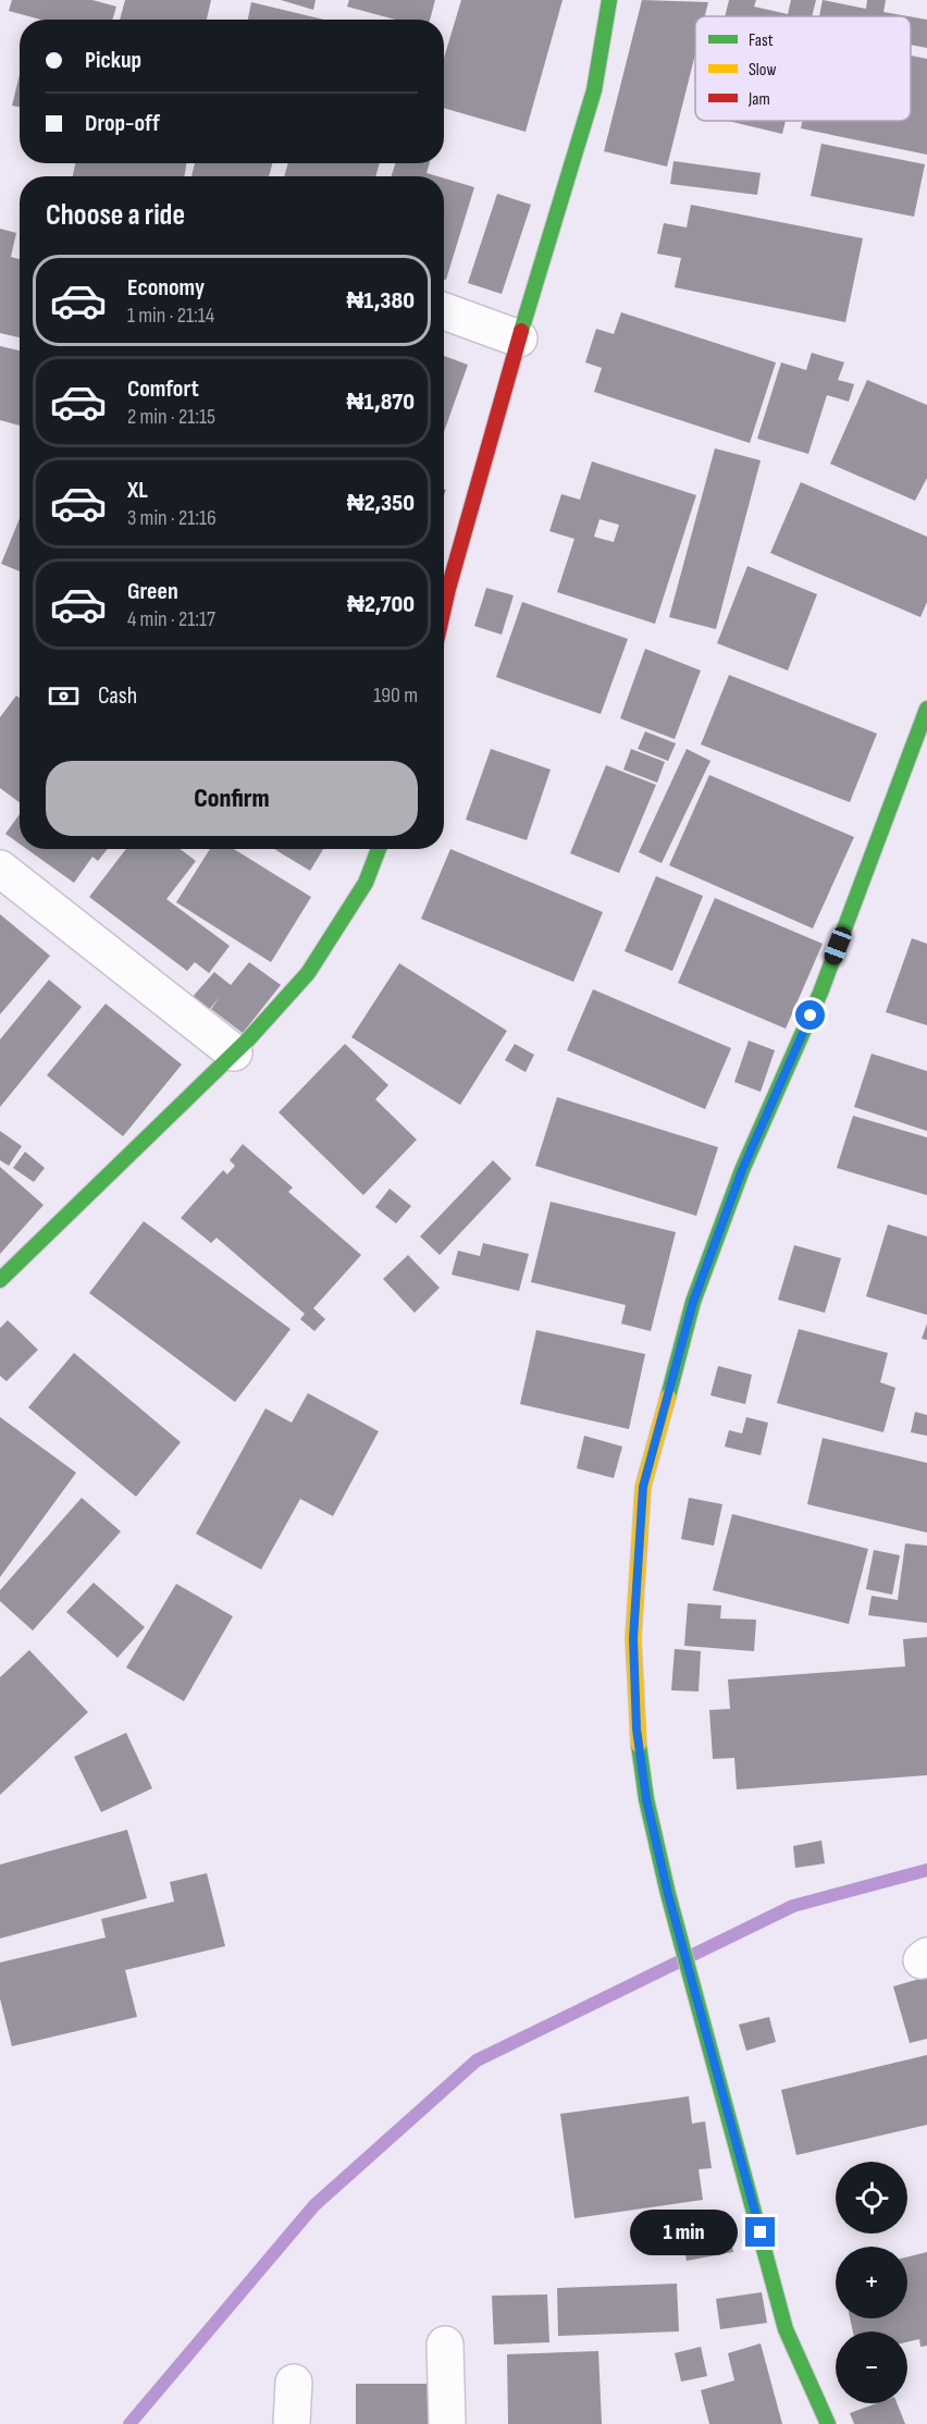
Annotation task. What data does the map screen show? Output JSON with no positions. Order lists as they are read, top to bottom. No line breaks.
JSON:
{"legend":["Fast","Slow","Jam"],"page":{"banner":["Pickup","Drop-off"],"heading":"Choose a ride","list":[{"name":"Economy","note":"1 min · 21:14","value":"₦1,380"},{"name":"Comfort","note":"2 min · 21:15","value":"₦1,870"},{"name":"XL","note":"3 min · 21:16","value":"₦2,350"},{"name":"Green","note":"4 min · 21:17","value":"₦2,700"}],"pay":["Cash","190 m"],"buttons":"Confirm","map_buttons":["+","−"],"bubble":"1 min"}}
